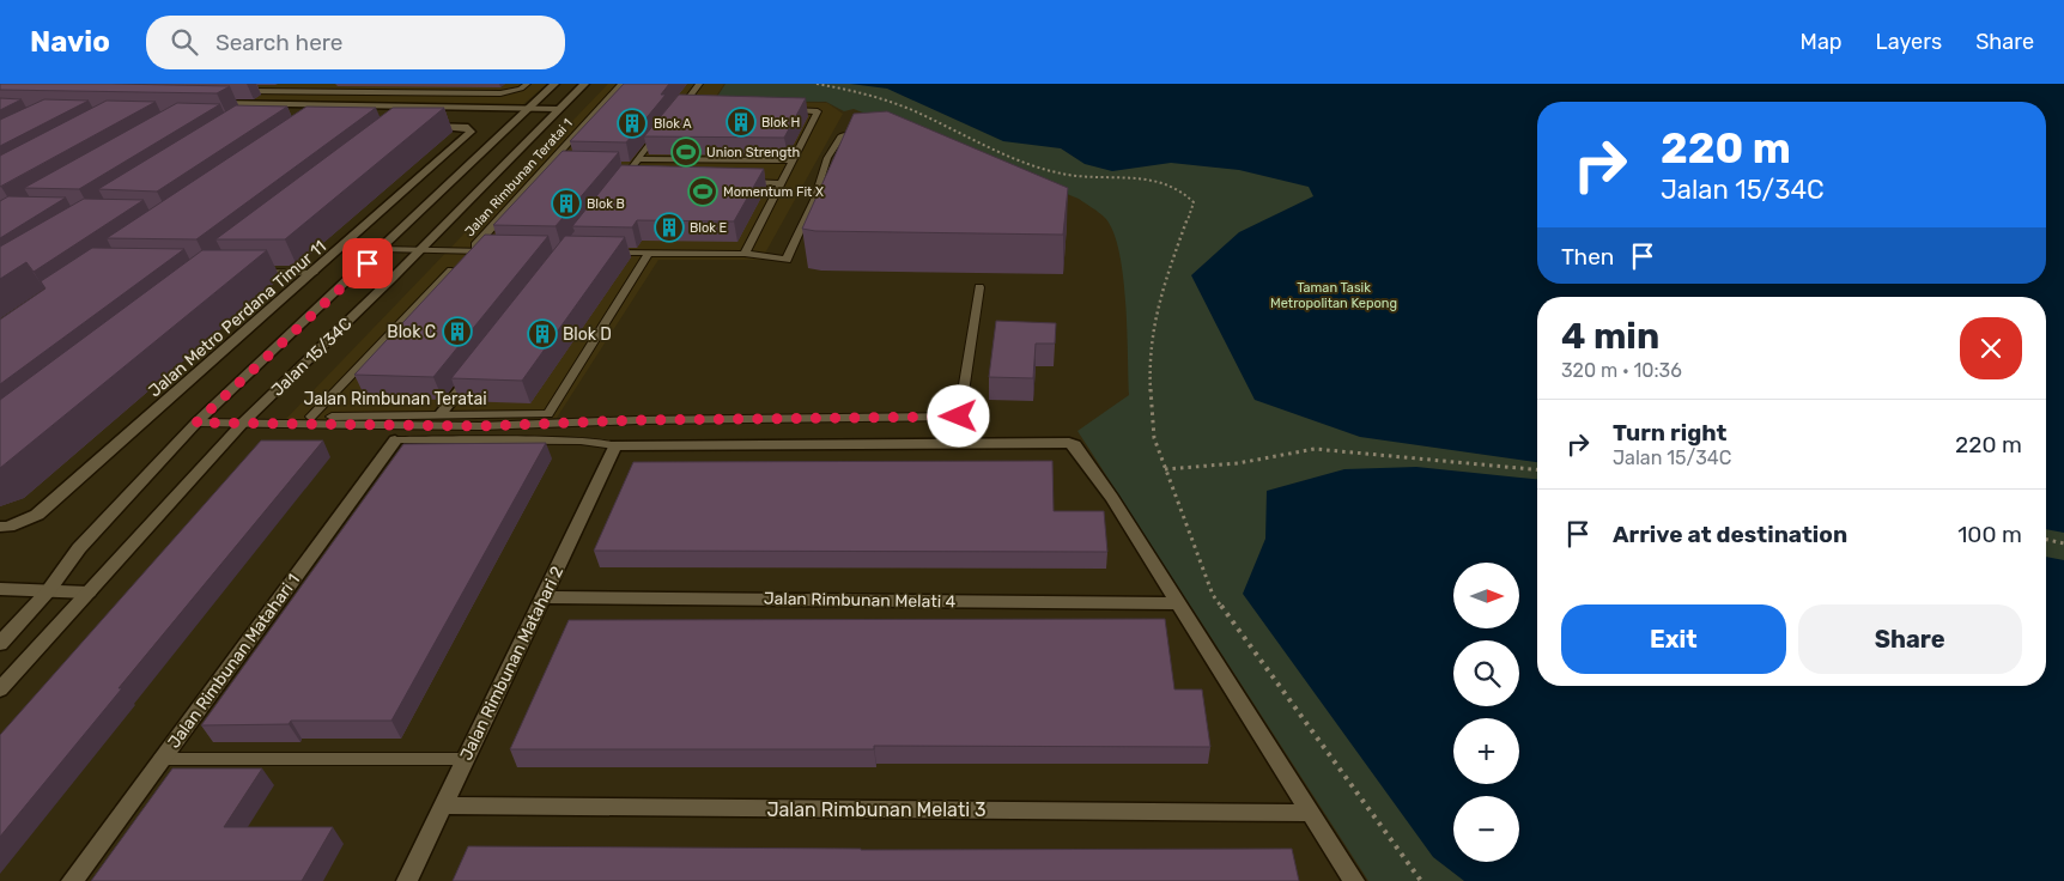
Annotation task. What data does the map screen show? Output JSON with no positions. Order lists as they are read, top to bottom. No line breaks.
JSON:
{"streets":{"street":["Jalan Metro Perdana Timur 11","Jalan 15/34C","Jalan Rimbunan Melati 4","Jalan Rimbunan Matahari 1","Jalan Rimbunan Matahari 2","Jalan Rimbunan Melati 3"],"lane":["Jalan Rimbunan Teratai 1","Jalan Rimbunan Teratai"]},"crossings":[["Jalan Rimbunan Teratai 1","Jalan Rimbunan Teratai"],["Jalan 15/34C","Jalan Rimbunan Teratai"],["Jalan Rimbunan Melati 4","Jalan Rimbunan Matahari 2"],["Jalan Rimbunan Matahari 2","Jalan Rimbunan Melati 3"]],"parks":["Taman Tasik Metropolitan Kepong"],"places":{"building":["Blok H","Blok A","Blok B","Blok E","Blok C","Blok D"],"sports":["Union Strength","Momentum Fit X"]},"north":"right","page":{"header":"Navio","search":"Search here","nav":["Map","Layers","Share"],"turn":["220 m","Jalan 15/34C"],"then":"Then","heading":["4 min","320 m · 10:36"],"list":[{"name":"Turn right","note":"Jalan 15/34C","value":"220 m"},{"name":"Arrive at destination","value":"100 m"}],"map_buttons":["+","−"],"buttons":["Exit","Share"]}}
